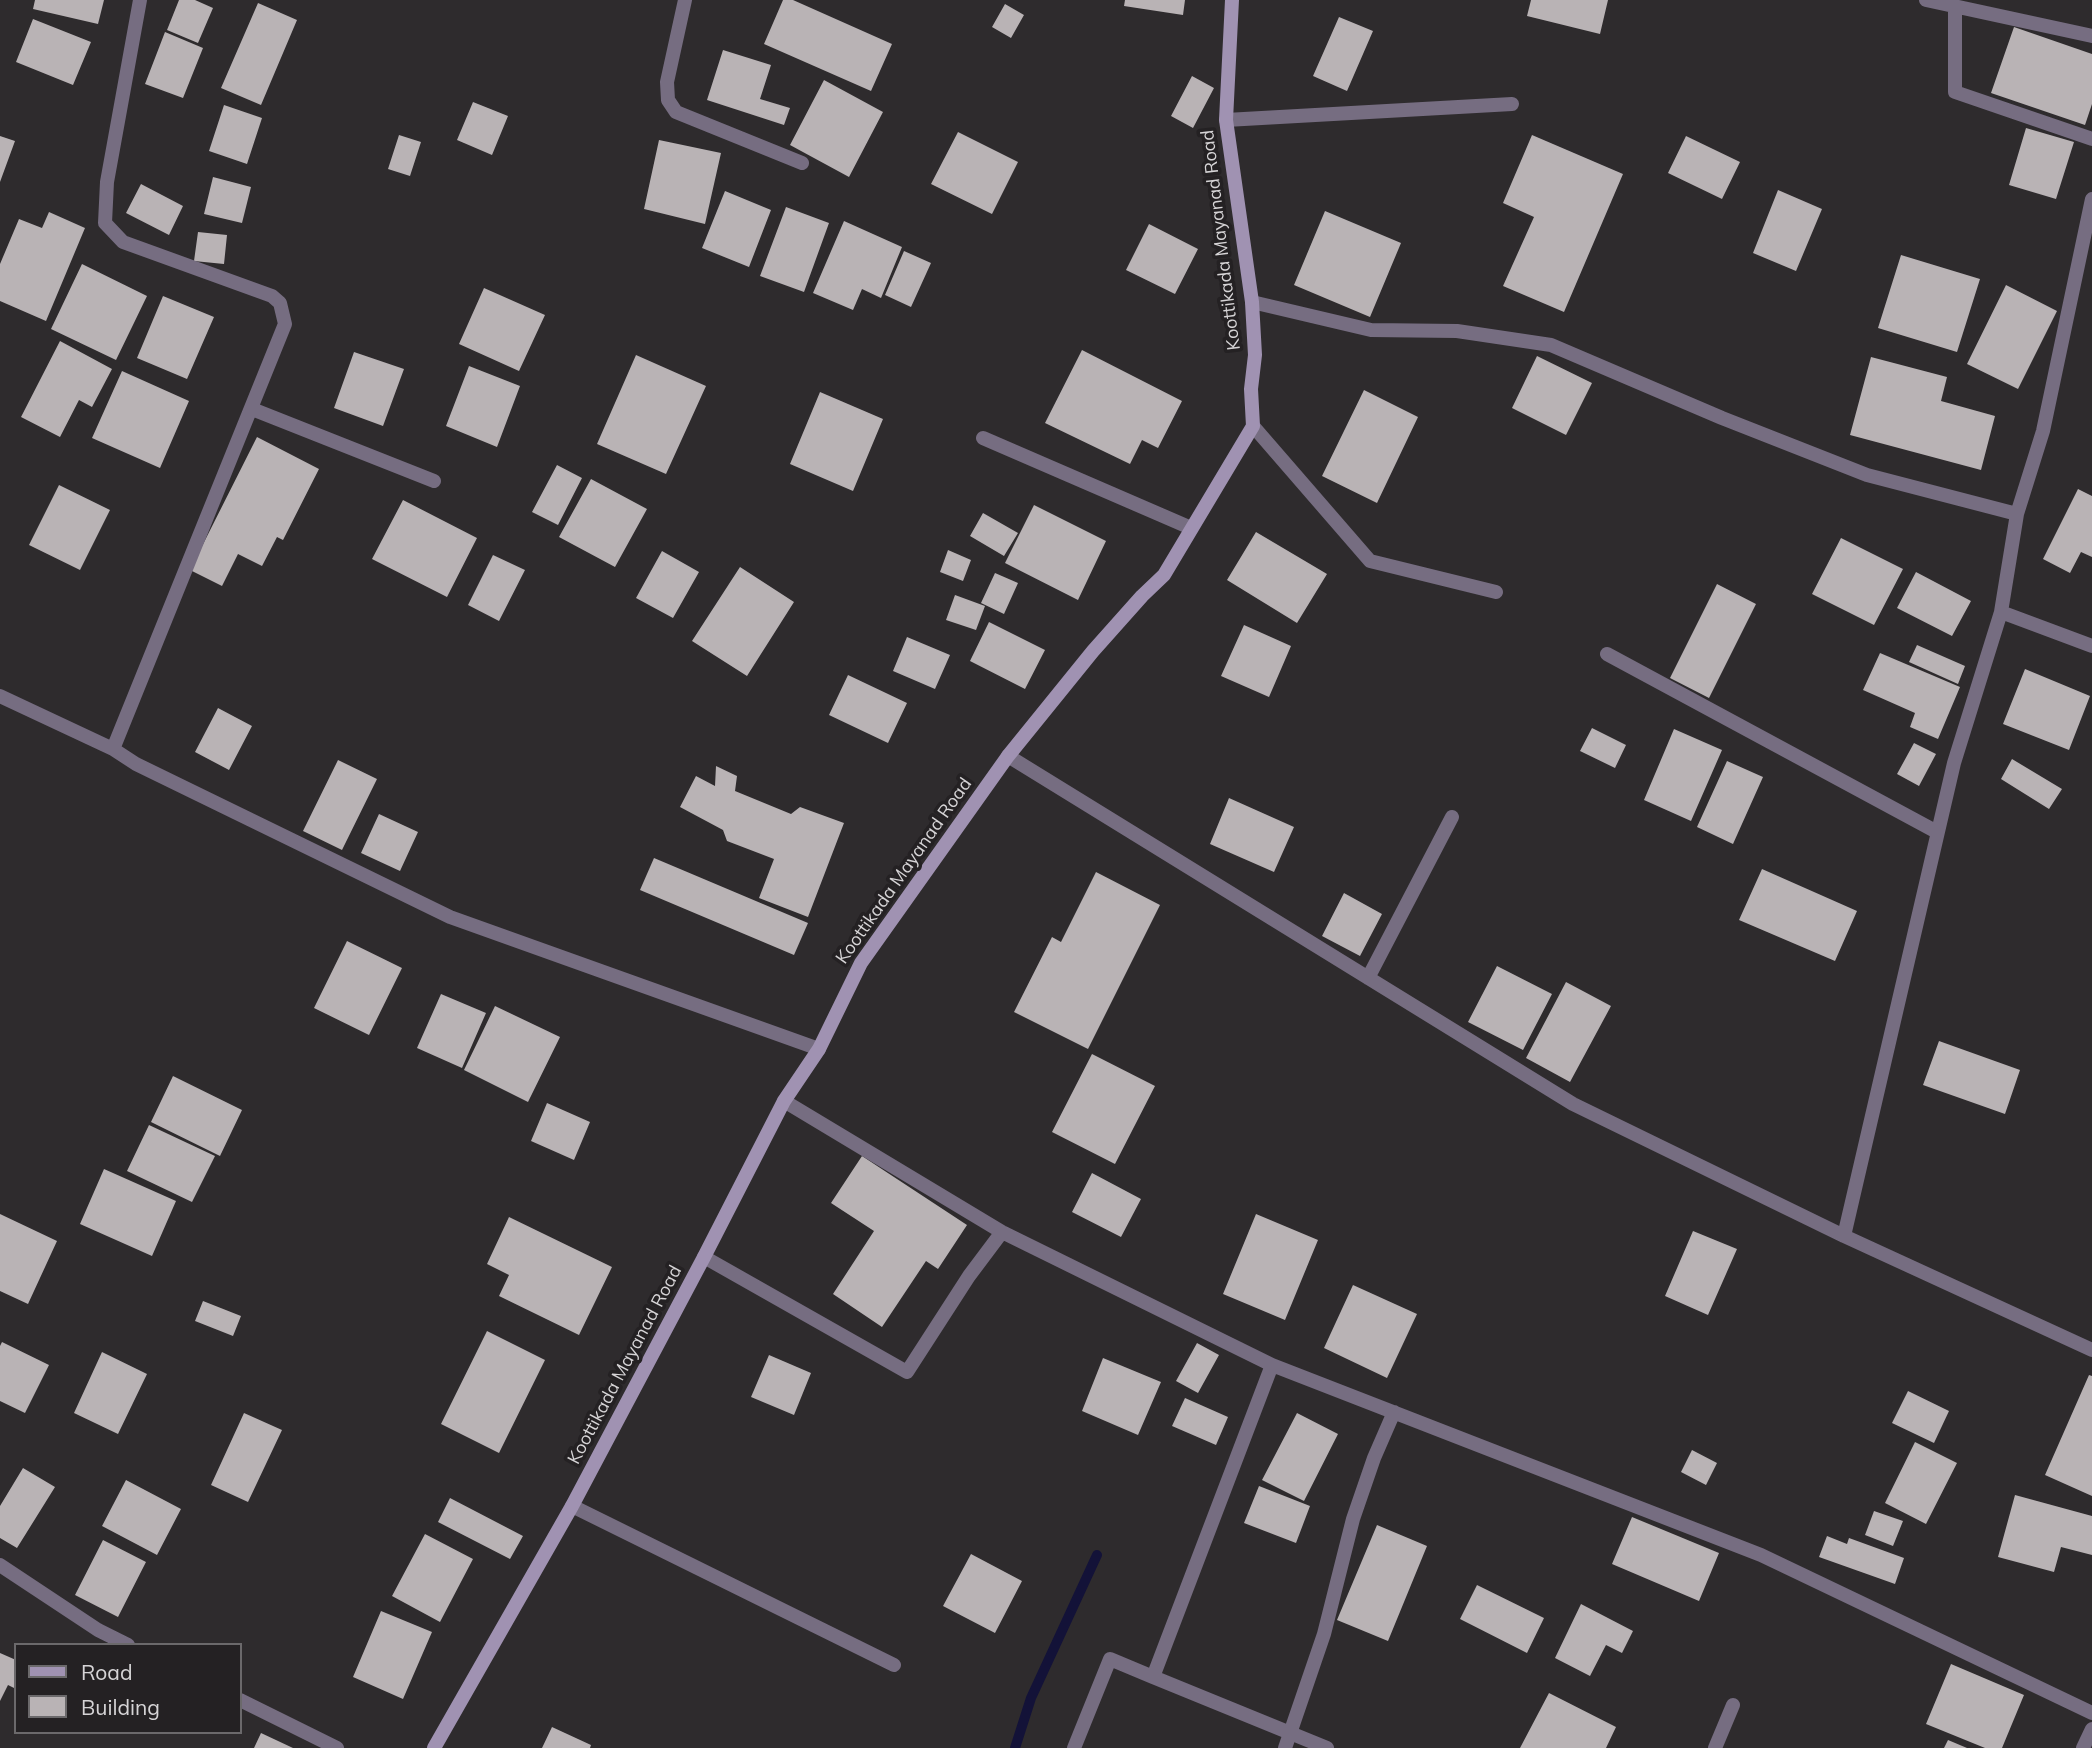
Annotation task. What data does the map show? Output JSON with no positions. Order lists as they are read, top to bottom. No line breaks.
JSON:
{"streets":{"main road":["Koottikada Mayanad Road"]},"legend":["Road","Building"]}
